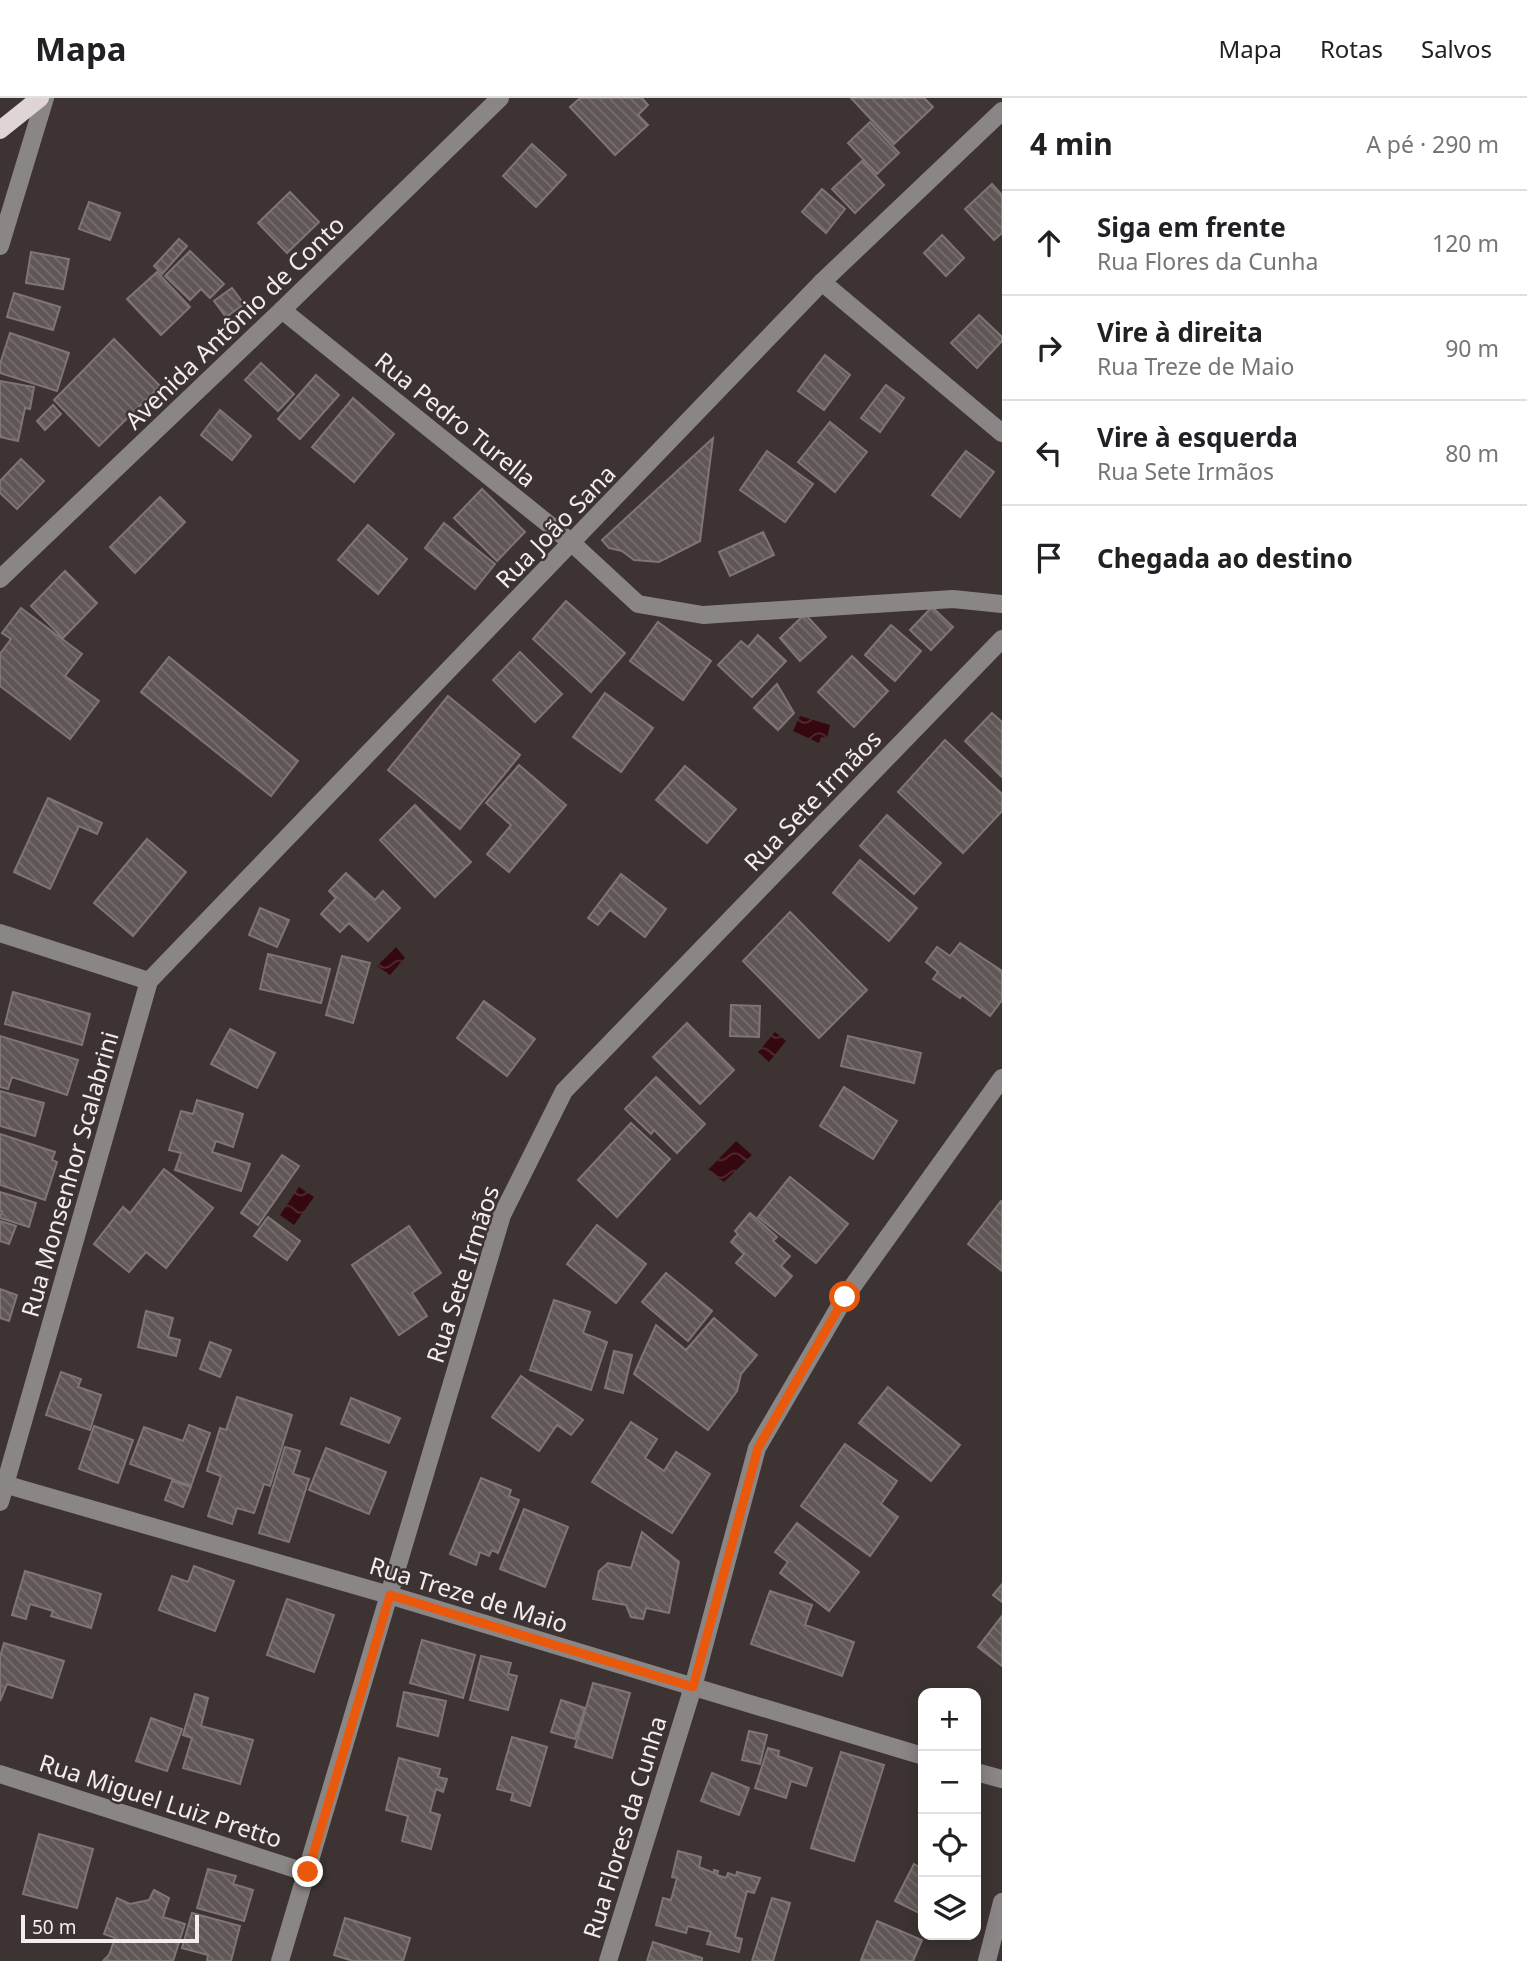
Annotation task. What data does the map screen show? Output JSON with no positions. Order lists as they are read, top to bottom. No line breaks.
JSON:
{"streets":{"street":["Avenida Antônio de Conto","Rua Pedro Turella","Rua João Sana","Rua Sete Irmãos","Rua Monsenhor Scalabrini","Rua Treze de Maio","Rua Miguel Luiz Pretto","Rua Flores da Cunha"]},"crossings":[["Avenida Antônio de Conto","Rua Pedro Turella"],["Rua Pedro Turella","Rua João Sana"],["Rua João Sana","Rua Monsenhor Scalabrini"],["Rua Sete Irmãos","Rua Treze de Maio"],["Rua Sete Irmãos","Rua Miguel Luiz Pretto"],["Rua Monsenhor Scalabrini","Rua Treze de Maio"],["Rua Treze de Maio","Rua Flores da Cunha"]],"scale_bar":"50 m","page":{"header":"Mapa","nav":["Mapa","Rotas","Salvos"],"heading":["4 min","A pé · 290 m"],"list":[["Siga em frente","Rua Flores da Cunha","120 m"],["Vire à direita","Rua Treze de Maio","90 m"],["Vire à esquerda","Rua Sete Irmãos","80 m"],"Chegada ao destino"],"map_buttons":["+","−"],"scale":"50 m"}}
